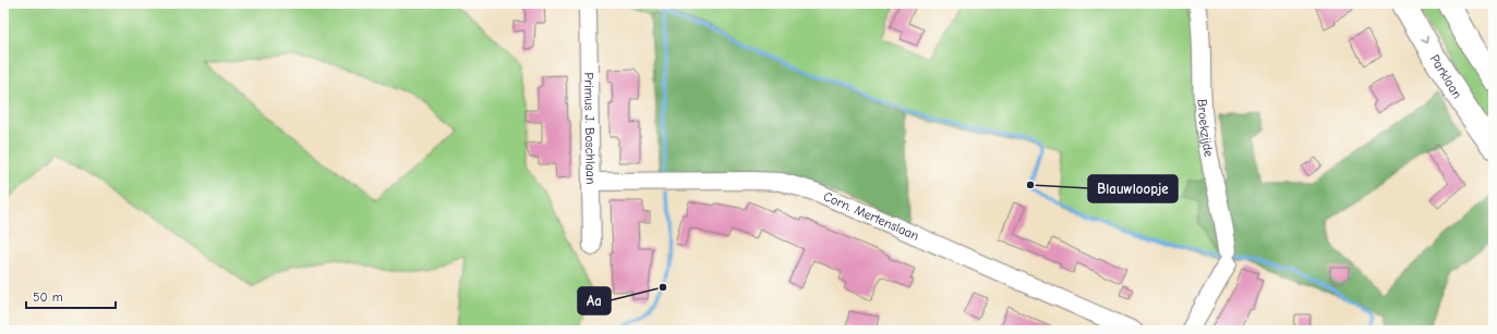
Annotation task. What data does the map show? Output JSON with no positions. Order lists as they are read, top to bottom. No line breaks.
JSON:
{"streets":{"main road":["Parklaan"],"street":["Broekzijde","Primus J. Boschlaan","Corn. Mertenslaan"]},"crossings":[["Primus J. Boschlaan","Corn. Mertenslaan"]],"places":["Blauwloopje","Aa"],"scale_bar":"50 m"}
